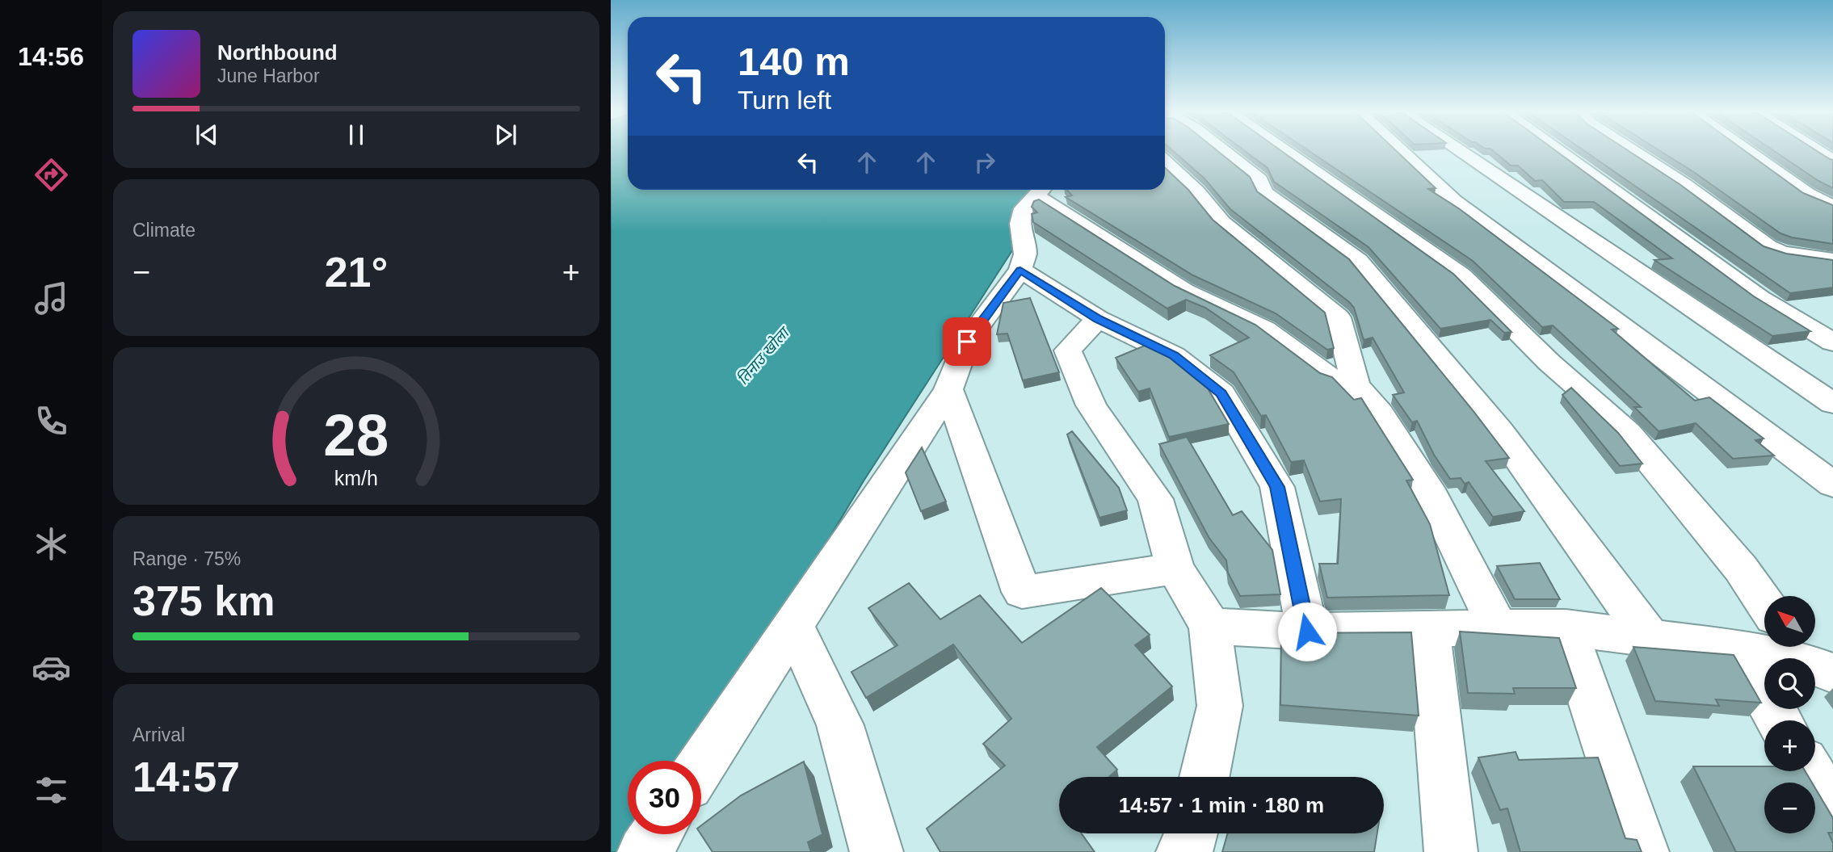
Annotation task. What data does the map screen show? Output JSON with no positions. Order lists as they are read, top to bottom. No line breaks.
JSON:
{"water":["तिनाउ खोला"],"north":"top left","page":{"tabs":"14:56","turn":["140 m","Turn left"],"song":["Northbound","June Harbor"],"tile":["Climate",["Range · 75%","375 km"],["Arrival","14:57"]],"heat":["−","21°","+"],"map_buttons":["+","−"],"limit":"30","trip":"14:57 · 1 min · 180 m","gauge":["28","km/h"]}}
